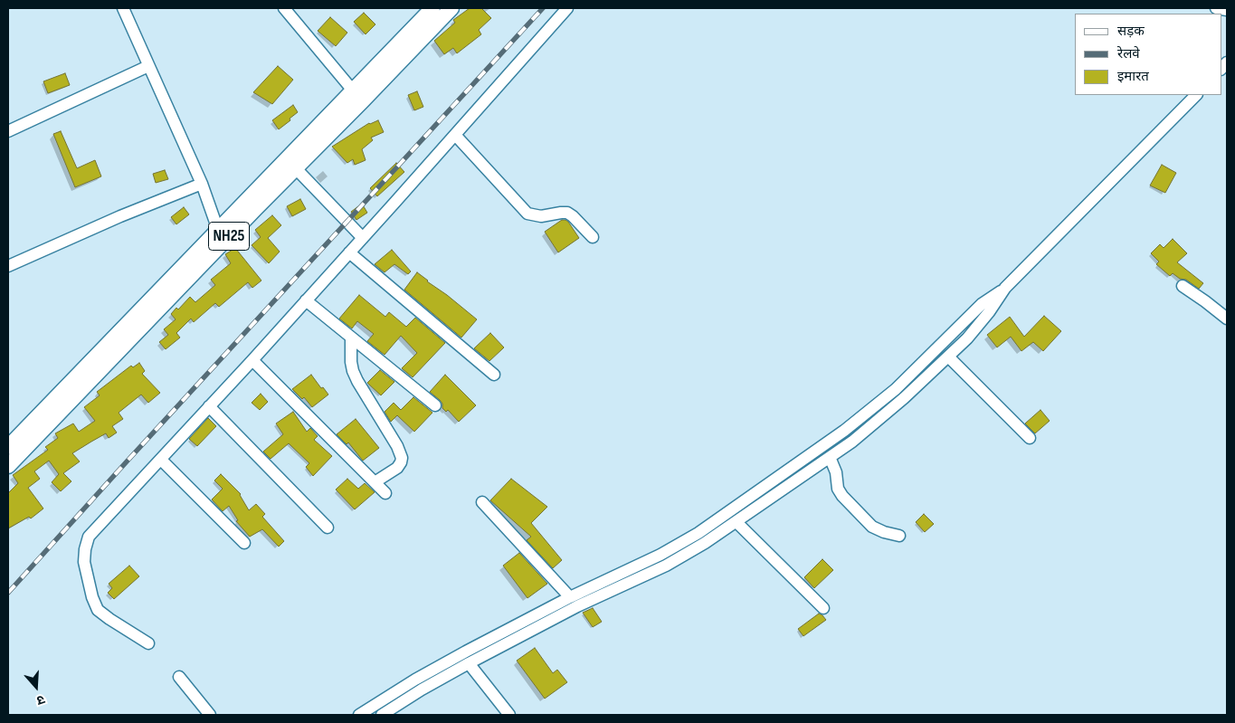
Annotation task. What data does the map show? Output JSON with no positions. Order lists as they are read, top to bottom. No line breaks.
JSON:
{"streets":{"main road":["NH25"]},"legend":["सड़क","रेलवे","इमारत"],"north":"bottom"}
